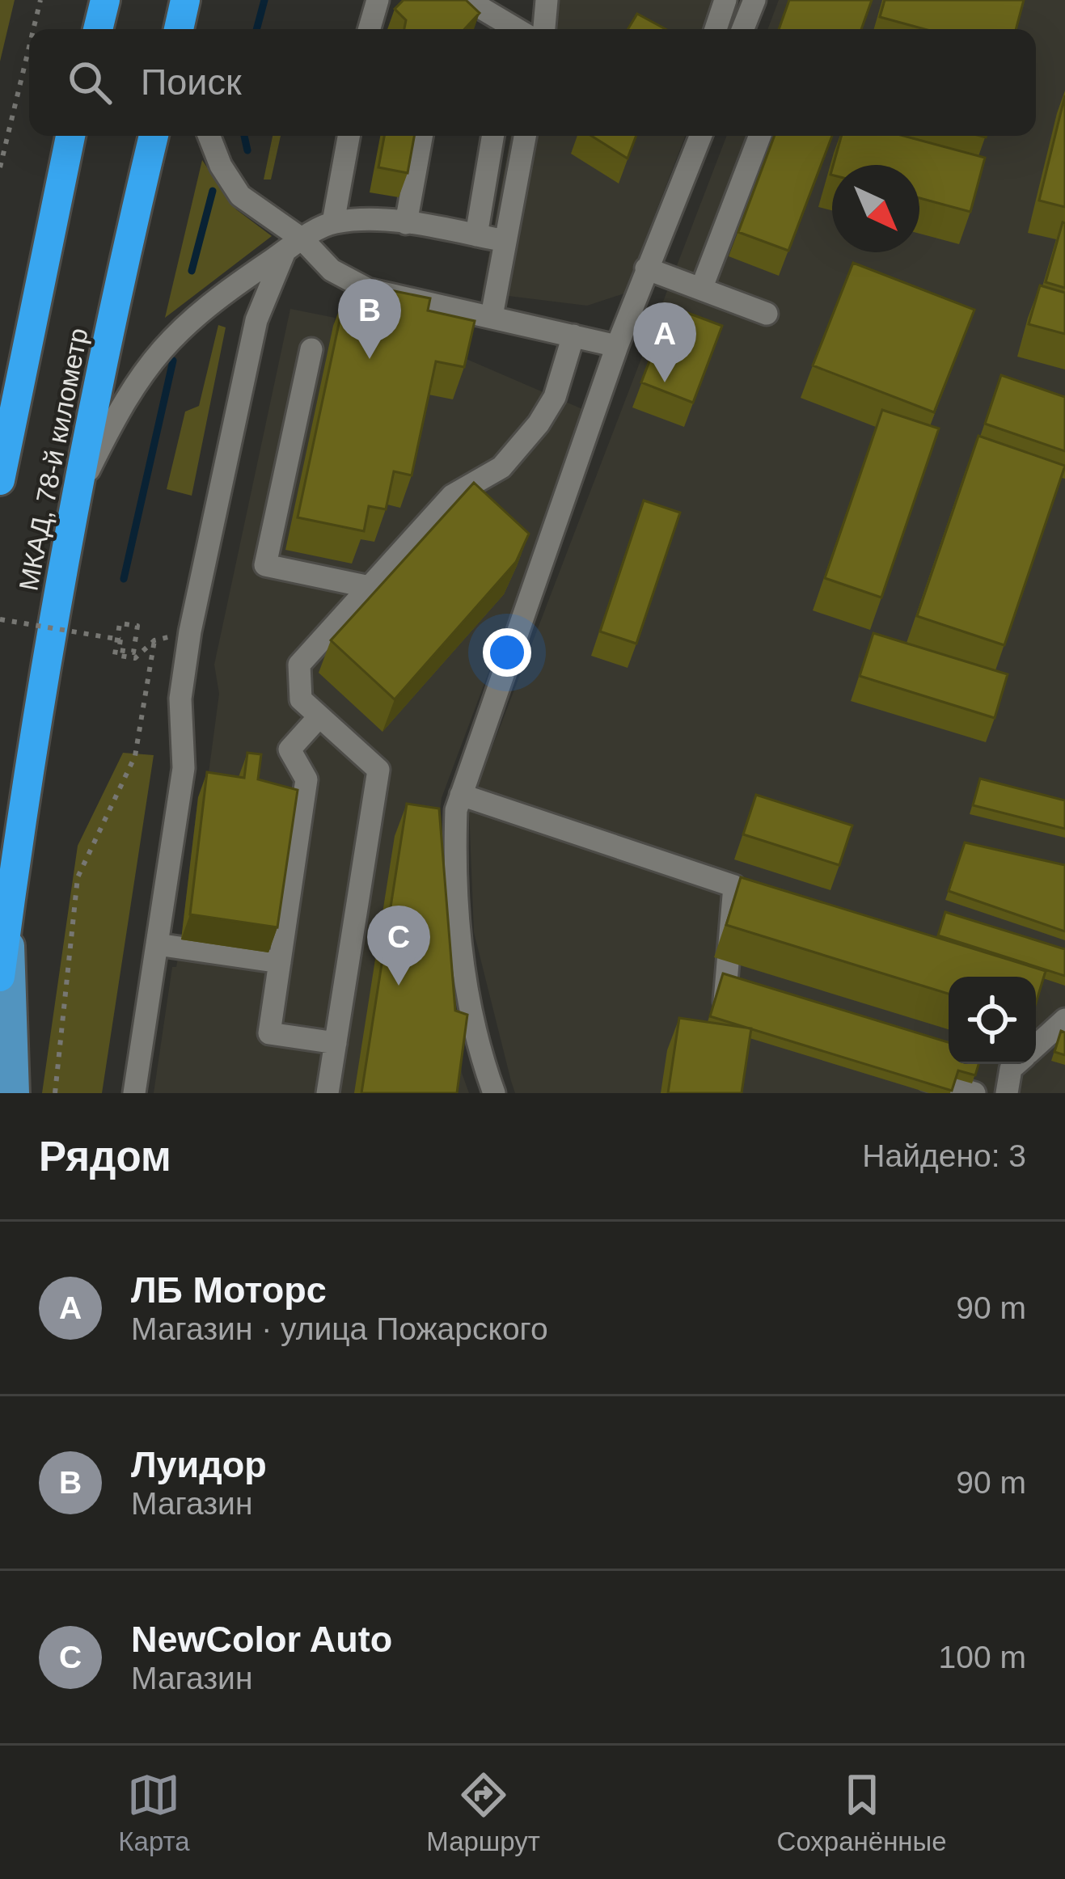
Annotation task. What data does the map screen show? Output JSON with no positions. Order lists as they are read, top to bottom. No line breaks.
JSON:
{"streets":{"highway":["МКАД, 78-й километр"]},"north":"bottom right","page":{"search":"Поиск","pins":["B","A","C"],"heading":["Рядом","Найдено: 3"],"list":[{"mark":"A","name":"ЛБ Моторс","note":"Магазин · улица Пожарского","value":"90 m"},{"mark":"B","name":"Луидор","note":"Магазин","value":"90 m"},{"mark":"C","name":"NewColor Auto","note":"Магазин","value":"100 m"}],"nav":["Карта","Маршрут","Сохранённые"]}}
